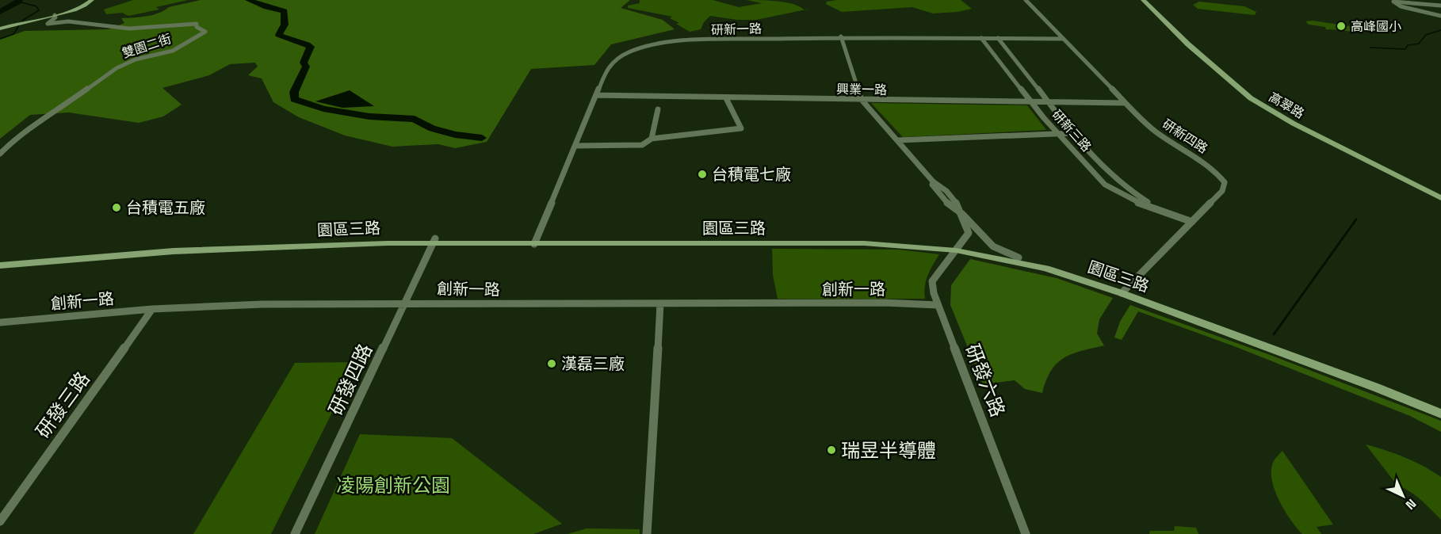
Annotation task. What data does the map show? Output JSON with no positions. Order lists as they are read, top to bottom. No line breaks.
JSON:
{"streets":{"street":["研新一路","雙園二街","興業一路","高翠路","研新三路","研新四路","園區三路","創新一路","研發四路","研發六路","研發三路"]},"crossings":[["研新一路","興業一路"],["研新一路","研新三路"],["研新一路","研新四路"],["研新一路","園區三路"],["興業一路","研新三路"],["興業一路","研新四路"],["研新三路","研新四路"],["研新四路","園區三路"],["園區三路","研發四路"],["園區三路","研發六路"],["創新一路","研發四路"],["創新一路","研發六路"],["創新一路","研發三路"]],"parks":["凌陽創新公園"],"places":["高峰國小","台積電七廠","台積電五廠","漢磊三廠","瑞昱半導體"],"north":"bottom right"}
